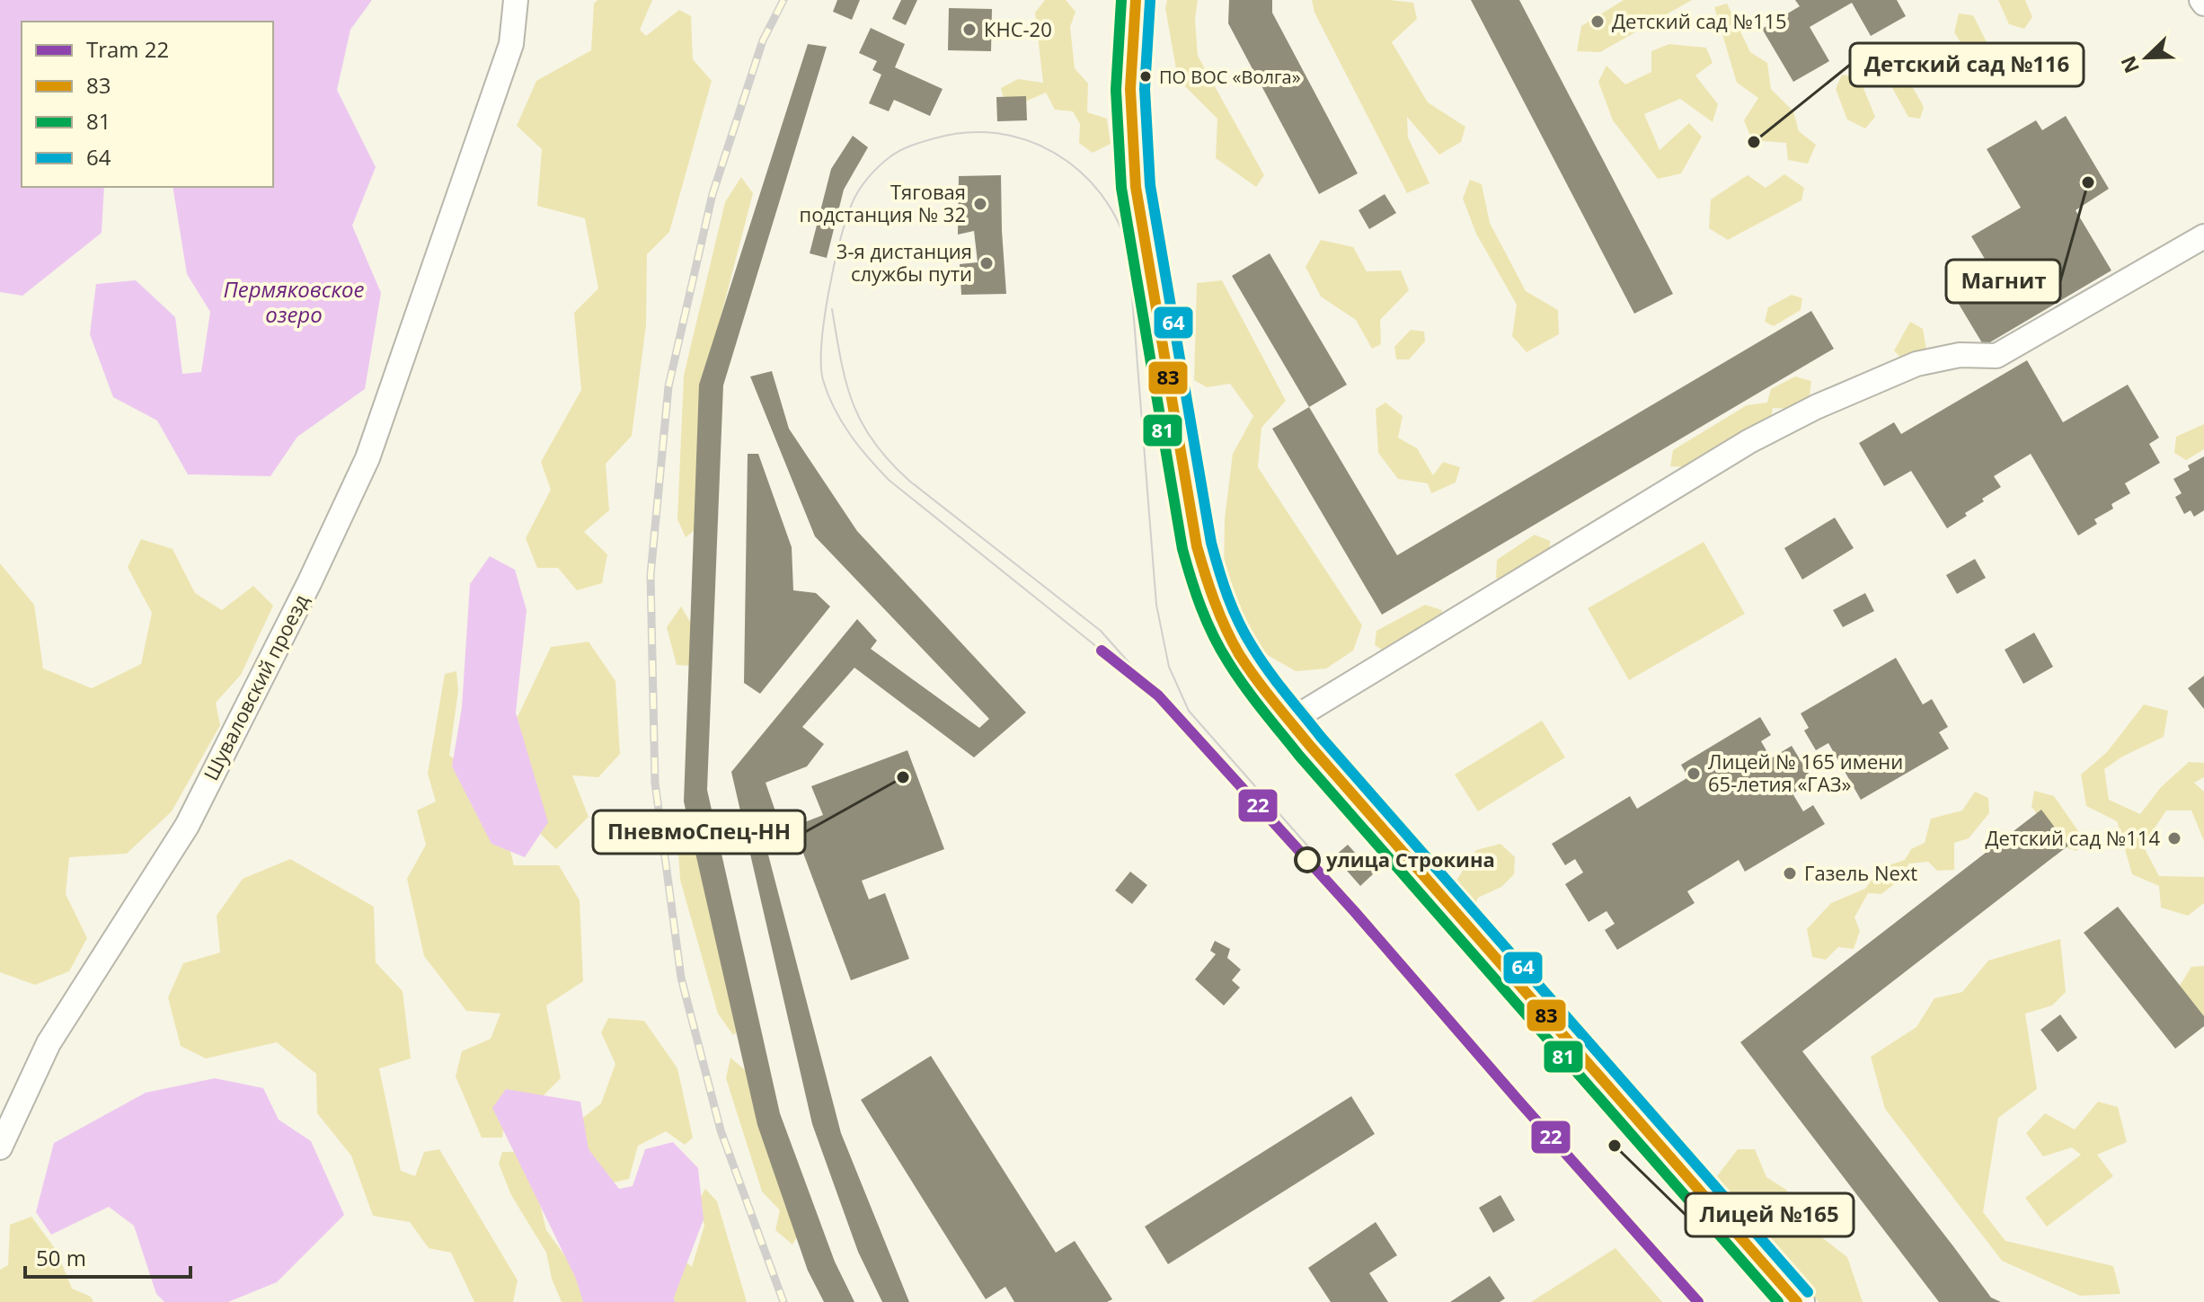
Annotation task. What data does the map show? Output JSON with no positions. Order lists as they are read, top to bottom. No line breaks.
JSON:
{"streets":{"street":["Шуваловский проезд"]},"water":["Пермяковское озеро"],"places":["Детский сад №115","КНС-20","ПО ВОС «Волга»","Детский сад №116","Магнит","Тяговая подстанция № 32","3-я дистанция службы пути","Лицей № 165 имени 65-летия «ГАЗ»","ПневмоСпец-НН","Детский сад №114","улица Строкина","Газель Next","Лицей №165"],"lines":["transit line 83","transit line 81","transit line 64","tram line 22"],"legend":["Tram 22","83","81","64"],"scale_bar":"50 m","north":"bottom left"}
